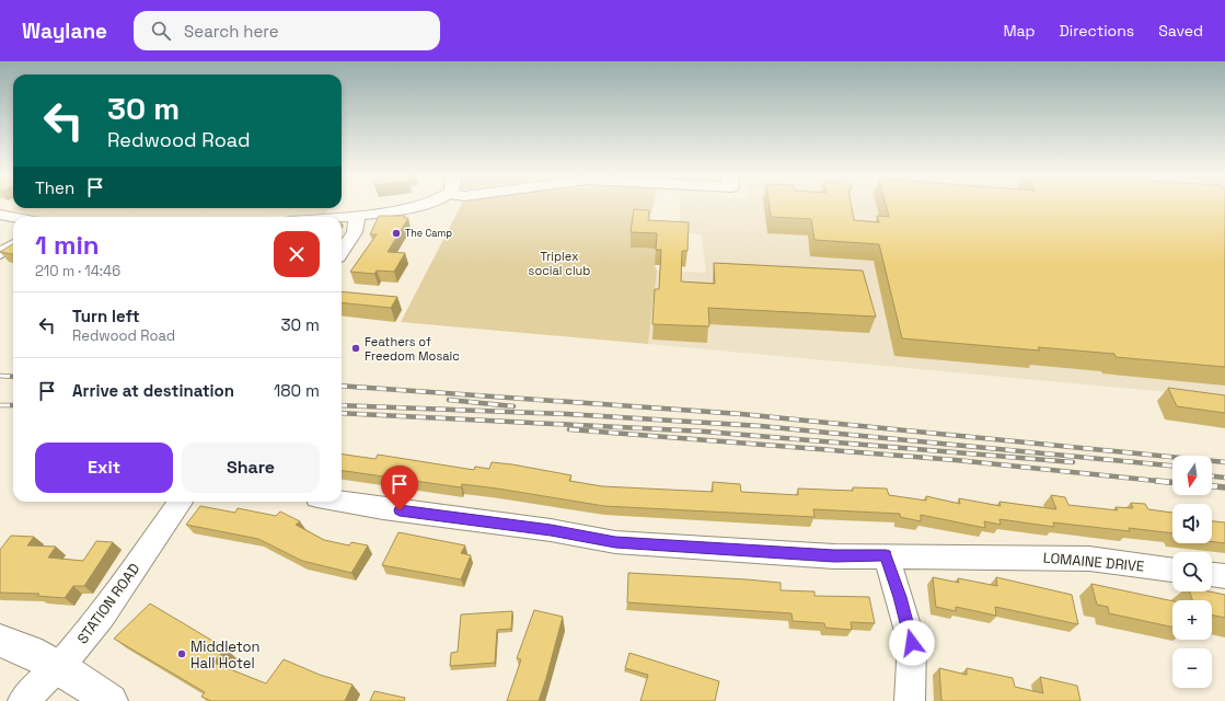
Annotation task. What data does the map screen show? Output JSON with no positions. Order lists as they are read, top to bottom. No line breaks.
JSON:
{"streets":{"street":["LOMAINE DRIVE","STATION ROAD"]},"parks":["Triplex social club"],"places":["The Camp","Feathers of Freedom Mosaic","Middleton Hall Hotel"],"north":"bottom","page":{"header":"Waylane","search":"Search here","nav":["Map","Directions","Saved"],"turn":["30 m","Redwood Road"],"then":"Then","heading":["1 min","210 m · 14:46"],"list":[{"name":"Turn left","note":"Redwood Road","value":"30 m"},{"name":"Arrive at destination","value":"180 m"}],"buttons":["Exit","Share"],"map_buttons":["+","−"]}}
